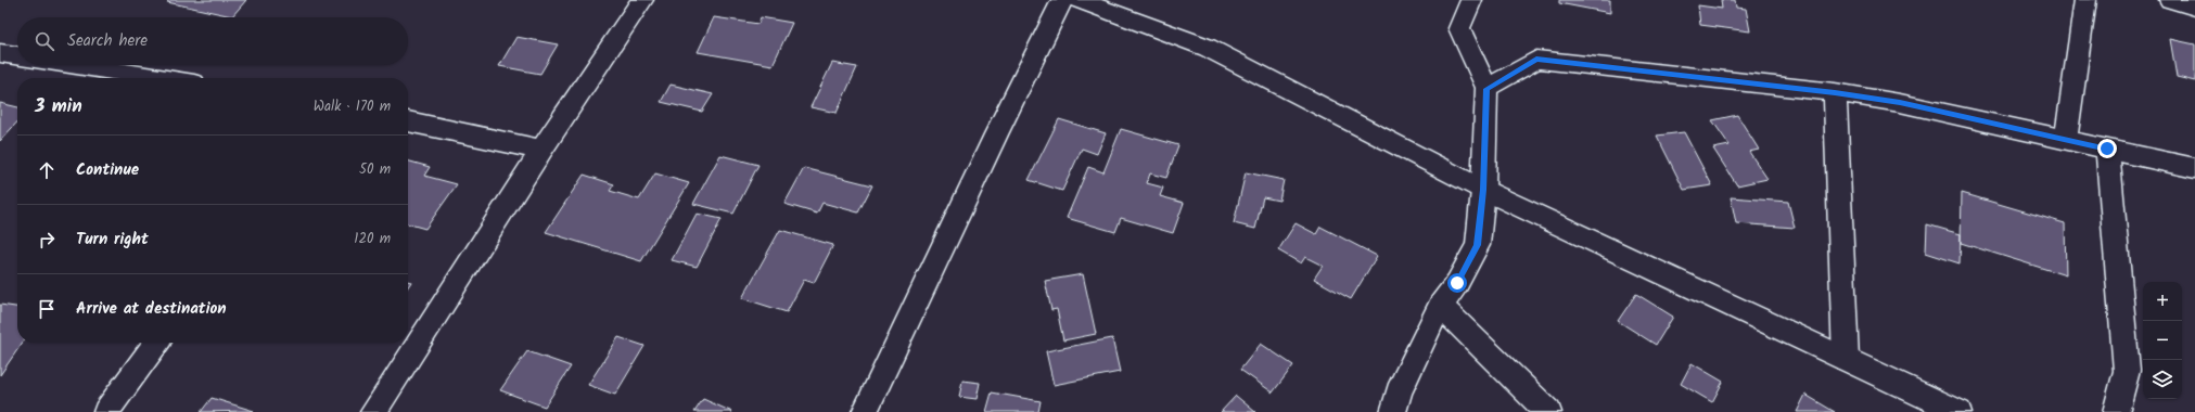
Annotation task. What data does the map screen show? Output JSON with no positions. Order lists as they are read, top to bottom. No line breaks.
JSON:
{"page":{"search":"Search here","heading":["3 min","Walk · 170 m"],"list":[["Continue","50 m"],["Turn right","120 m"],"Arrive at destination"],"map_buttons":["+","−"]}}
